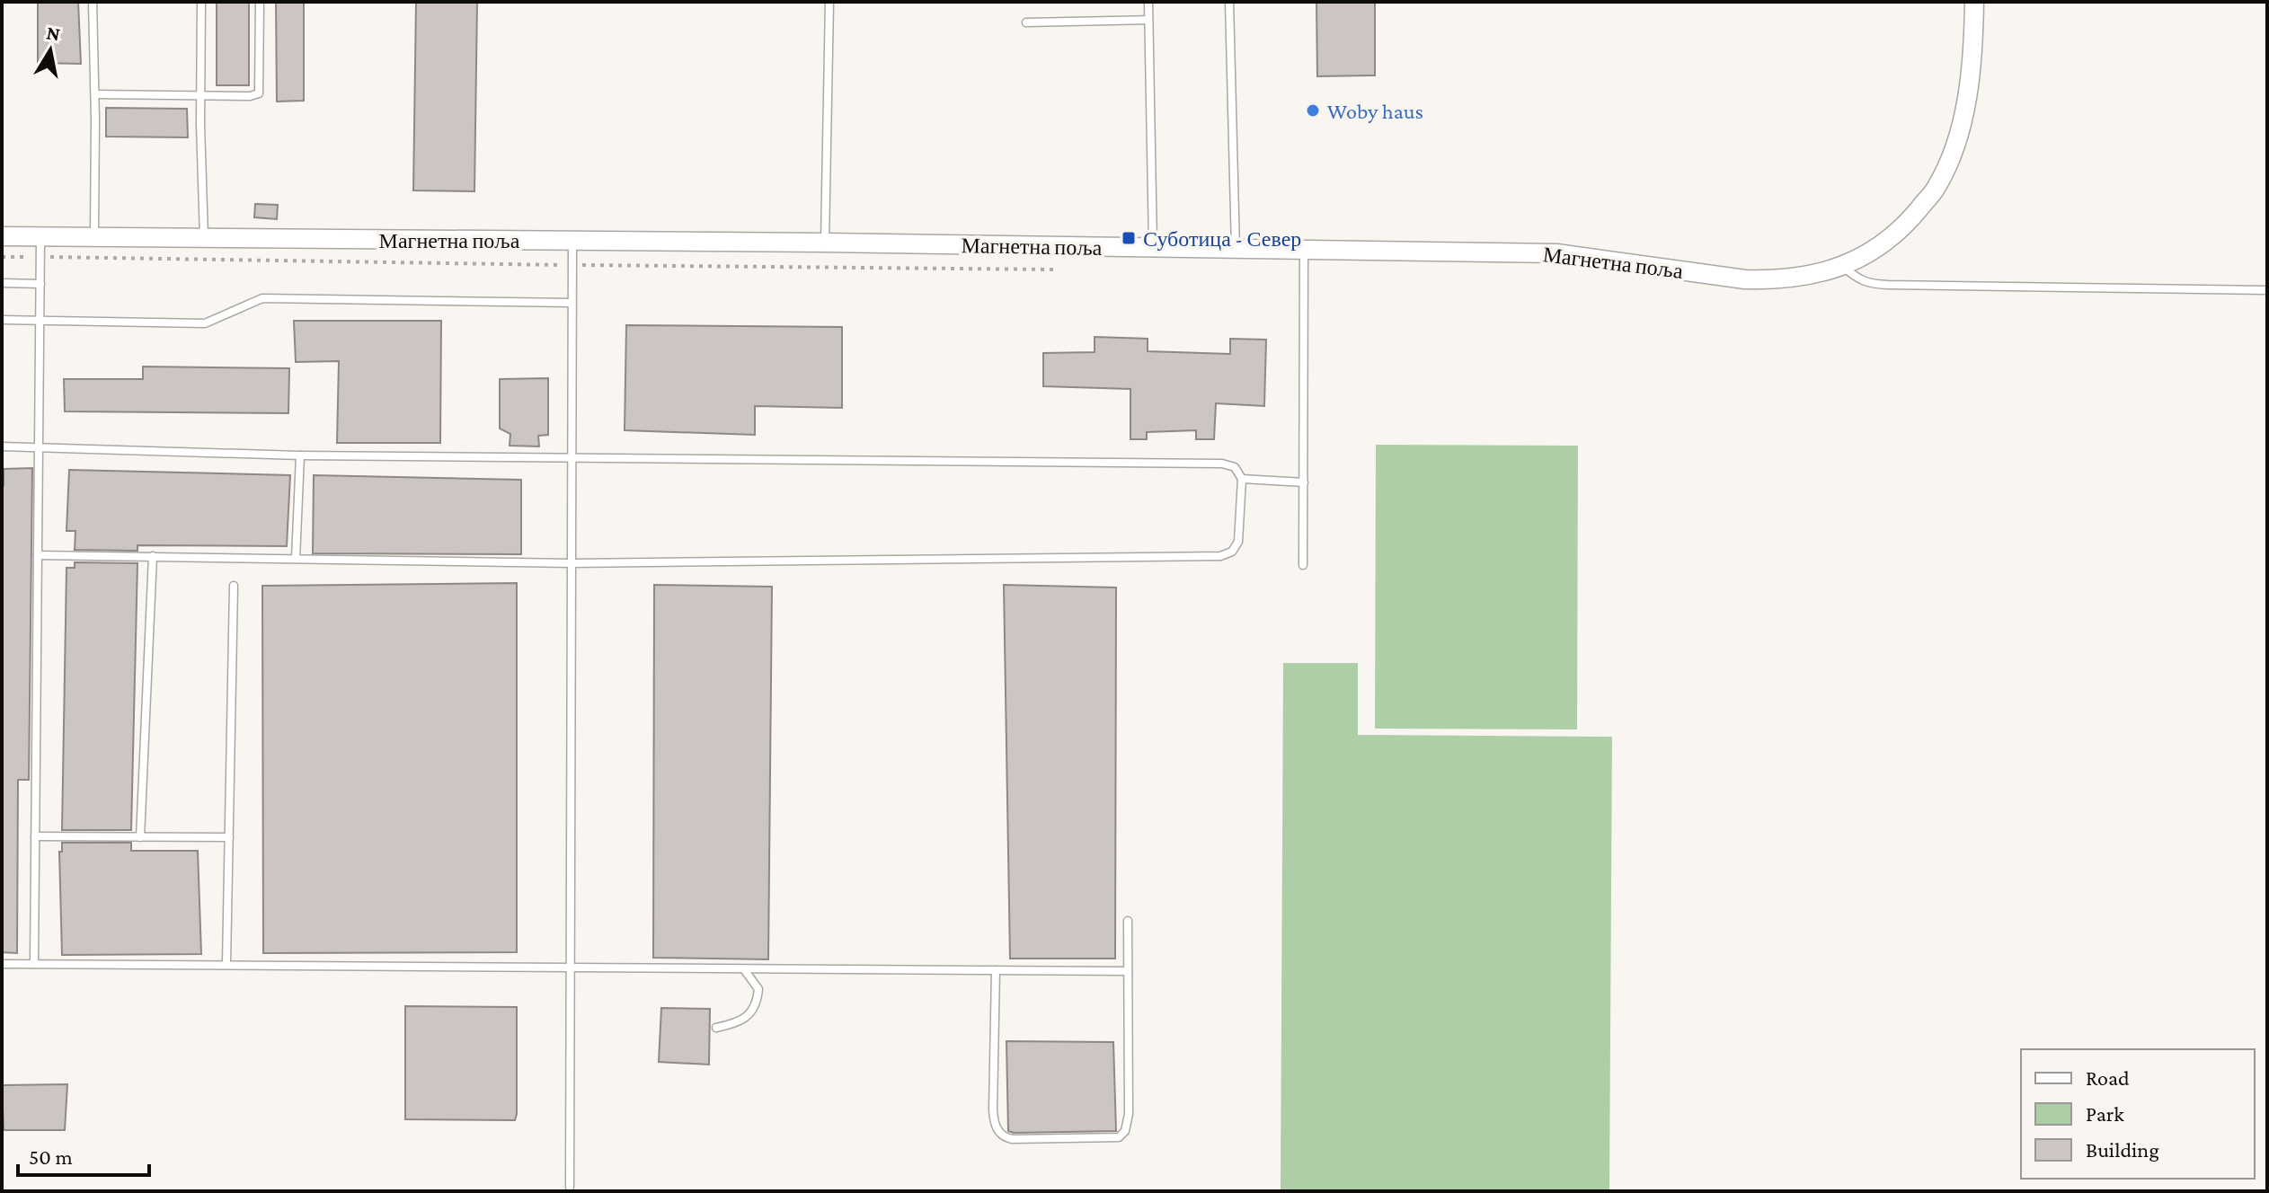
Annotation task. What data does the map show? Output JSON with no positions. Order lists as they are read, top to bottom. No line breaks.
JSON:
{"streets":{"street":["Магнетна поља"]},"places":{"other":["Woby haus"],"transit":["Суботица - Север"]},"legend":["Road","Park","Building"],"scale_bar":"50 m","north":"top"}
